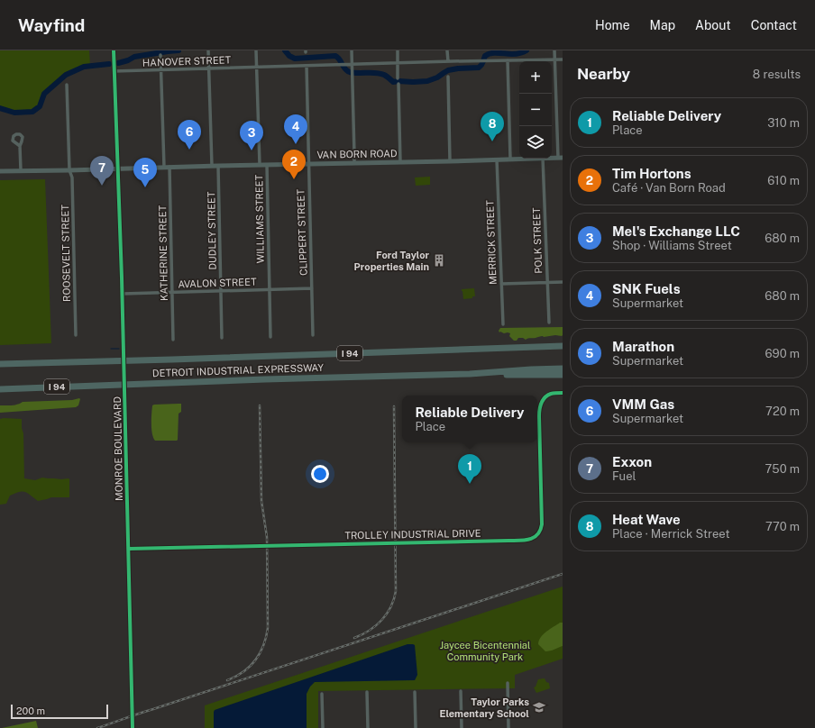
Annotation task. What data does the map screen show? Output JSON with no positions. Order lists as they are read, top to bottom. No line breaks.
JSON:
{"streets":{"highway":["I 94","DETROIT INDUSTRIAL EXPRESSWAY"],"main road":["VAN BORN ROAD"],"street":["HANOVER STREET","WILLIAMS STREET","DUDLEY STREET","CLIPPERT STREET","POLK STREET","MERRICK STREET","ROOSEVELT STREET","KATHERINE STREET","AVALON STREET","MONROE BOULEVARD","TROLLEY INDUSTRIAL DRIVE"]},"crossings":[["HANOVER STREET","WILLIAMS STREET"],["HANOVER STREET","CLIPPERT STREET"],["HANOVER STREET","KATHERINE STREET"],["HANOVER STREET","MONROE BOULEVARD"],["VAN BORN ROAD","WILLIAMS STREET"],["VAN BORN ROAD","DUDLEY STREET"],["VAN BORN ROAD","CLIPPERT STREET"],["VAN BORN ROAD","MERRICK STREET"],["VAN BORN ROAD","ROOSEVELT STREET"],["VAN BORN ROAD","KATHERINE STREET"],["VAN BORN ROAD","MONROE BOULEVARD"],["WILLIAMS STREET","AVALON STREET"],["DUDLEY STREET","AVALON STREET"],["CLIPPERT STREET","AVALON STREET"],["KATHERINE STREET","AVALON STREET"],["AVALON STREET","MONROE BOULEVARD"],["MONROE BOULEVARD","TROLLEY INDUSTRIAL DRIVE"]],"parks":["Jaycee Bicentennial Community Park"],"places":{"building":["Ford Taylor Properties Main"],"school or university":["Taylor Parks Elementary School"]},"scale_bar":"200 m","page":{"header":"Wayfind","nav":["Home","Map","About","Contact"],"heading":["Nearby","8 results"],"map_buttons":["+","−"],"list":[{"mark":"1","name":"Reliable Delivery","note":"Place","value":"310 m"},{"mark":"2","name":"Tim Hortons","note":"Café · Van Born Road","value":"610 m"},{"mark":"3","name":"Mel's Exchange LLC","note":"Shop · Williams Street","value":"680 m"},{"mark":"4","name":"SNK Fuels","note":"Supermarket","value":"680 m"},{"mark":"5","name":"Marathon","note":"Supermarket","value":"690 m"},{"mark":"6","name":"VMM Gas","note":"Supermarket","value":"720 m"},{"mark":"7","name":"Exxon","note":"Fuel","value":"750 m"},{"mark":"8","name":"Heat Wave","note":"Place · Merrick Street","value":"770 m"}],"pins":["8","4","6","3","2","7","5","1"],"popup":["Reliable Delivery","Place"],"scale":"200 m"}}
